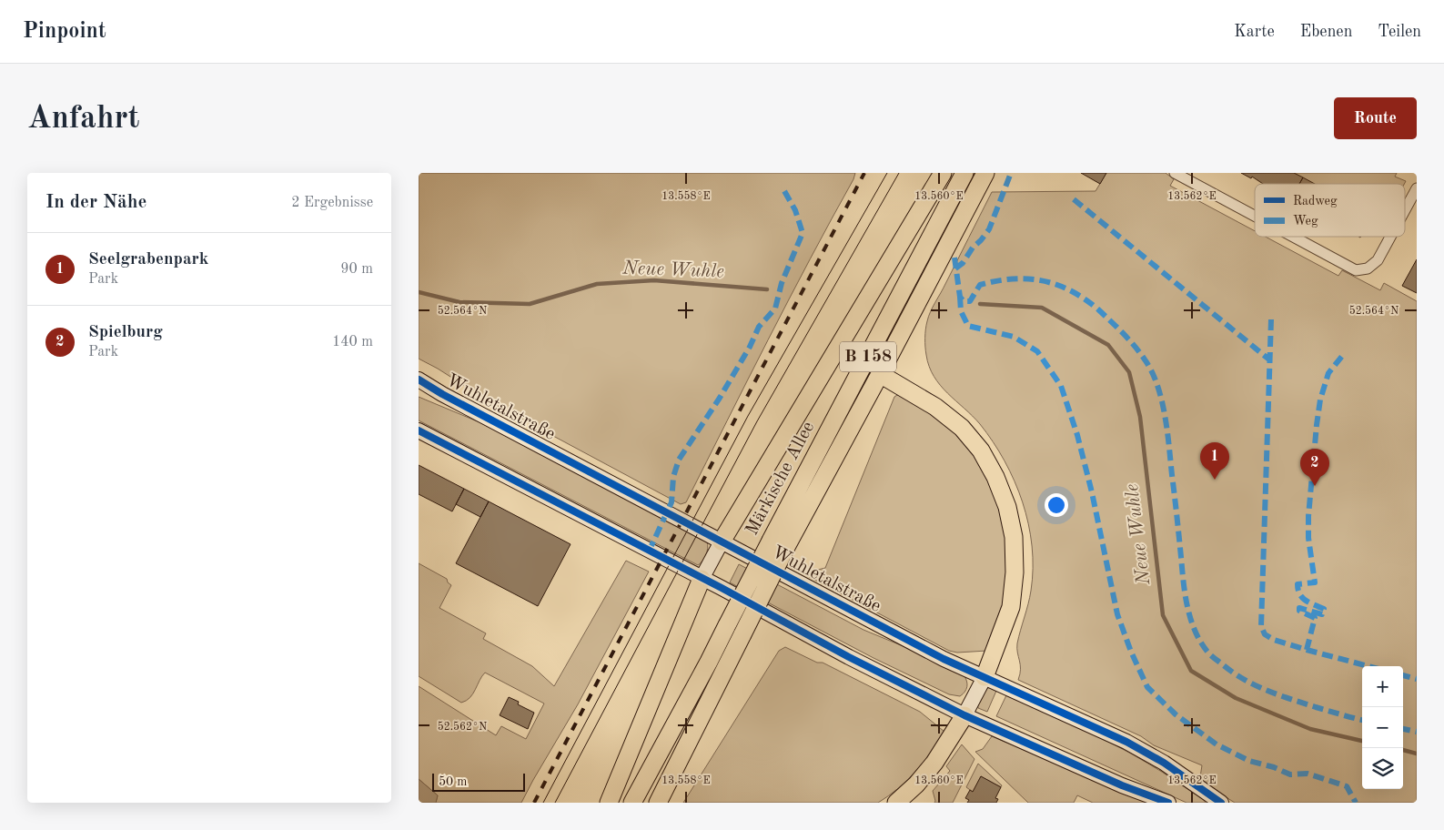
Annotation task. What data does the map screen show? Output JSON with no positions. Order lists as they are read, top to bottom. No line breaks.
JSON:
{"streets":{"main road":["B 158","Wuhletalstraße","Märkische Allee"]},"water":["Neue Wuhle"],"legend":["Radweg","Weg"],"scale_bar":"50 m","page":{"header":"Pinpoint","nav":["Karte","Ebenen","Teilen"],"buttons":"Route","title":"Anfahrt","heading":["In der Nähe","2 Ergebnisse"],"list":[{"mark":"1","name":"Seelgrabenpark","note":"Park","value":"90 m"},{"mark":"2","name":"Spielburg","note":"Park","value":"140 m"}],"pins":["1","2"],"map_buttons":["+","−"],"scale":"50 m"},"coordinates":["13.558°E","13.560°E","13.562°E","52.564°N","52.562°N"]}
